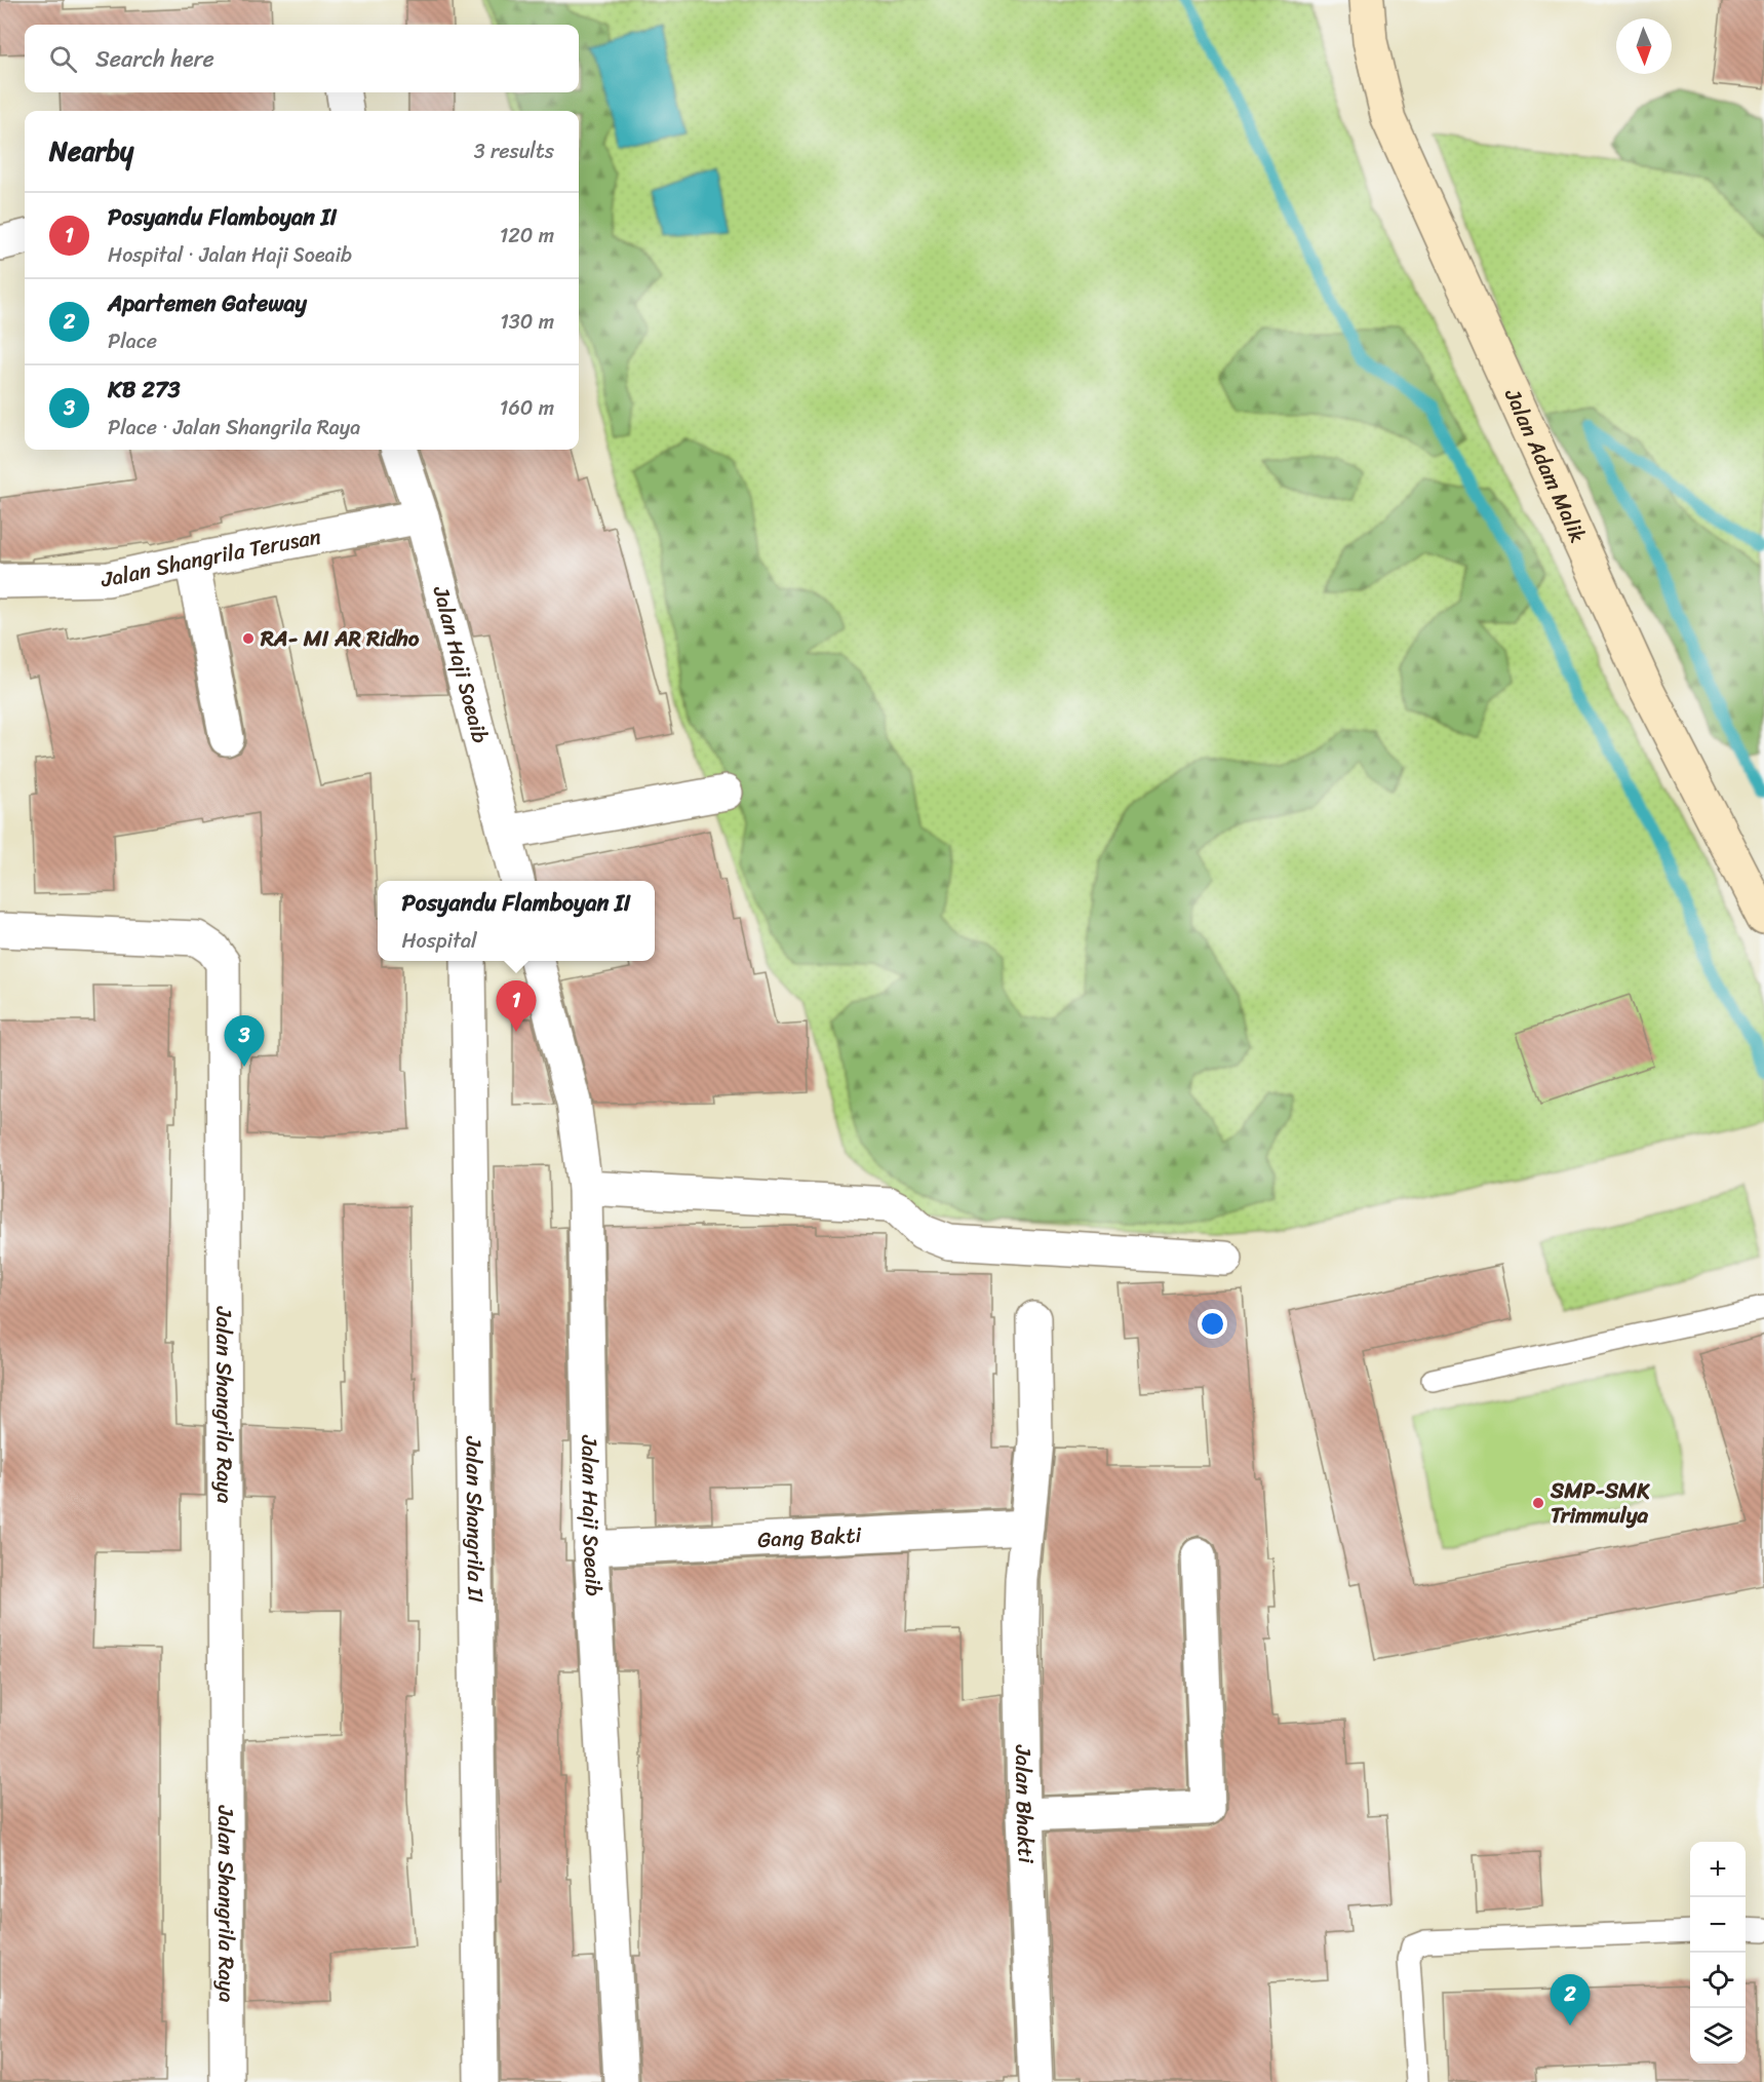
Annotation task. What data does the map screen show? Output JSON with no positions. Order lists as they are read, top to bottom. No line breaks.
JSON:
{"streets":{"street":["Jalan Adam Malik","Jalan Shangrila Terusan","Jalan Haji Soeaib","Jalan Shangrila Raya","Jalan Shangrila II","Gang Bakti","Jalan Bhakti"]},"crossings":[["Jalan Shangrila Terusan","Jalan Haji Soeaib"],["Jalan Haji Soeaib","Gang Bakti"],["Gang Bakti","Jalan Bhakti"]],"places":["RA- MI AR Ridho","SMP-SMK Trimmulya"],"north":"bottom","page":{"search":"Search here","heading":["Nearby","3 results"],"list":[{"mark":"1","name":"Posyandu Flamboyan II","note":"Hospital · Jalan Haji Soeaib","value":"120 m"},{"mark":"2","name":"Apartemen Gateway","note":"Place","value":"130 m"},{"mark":"3","name":"KB 273","note":"Place · Jalan Shangrila Raya","value":"160 m"}],"popup":["Posyandu Flamboyan II","Hospital"],"pins":["1","3","2"],"map_buttons":["+","−"]}}
